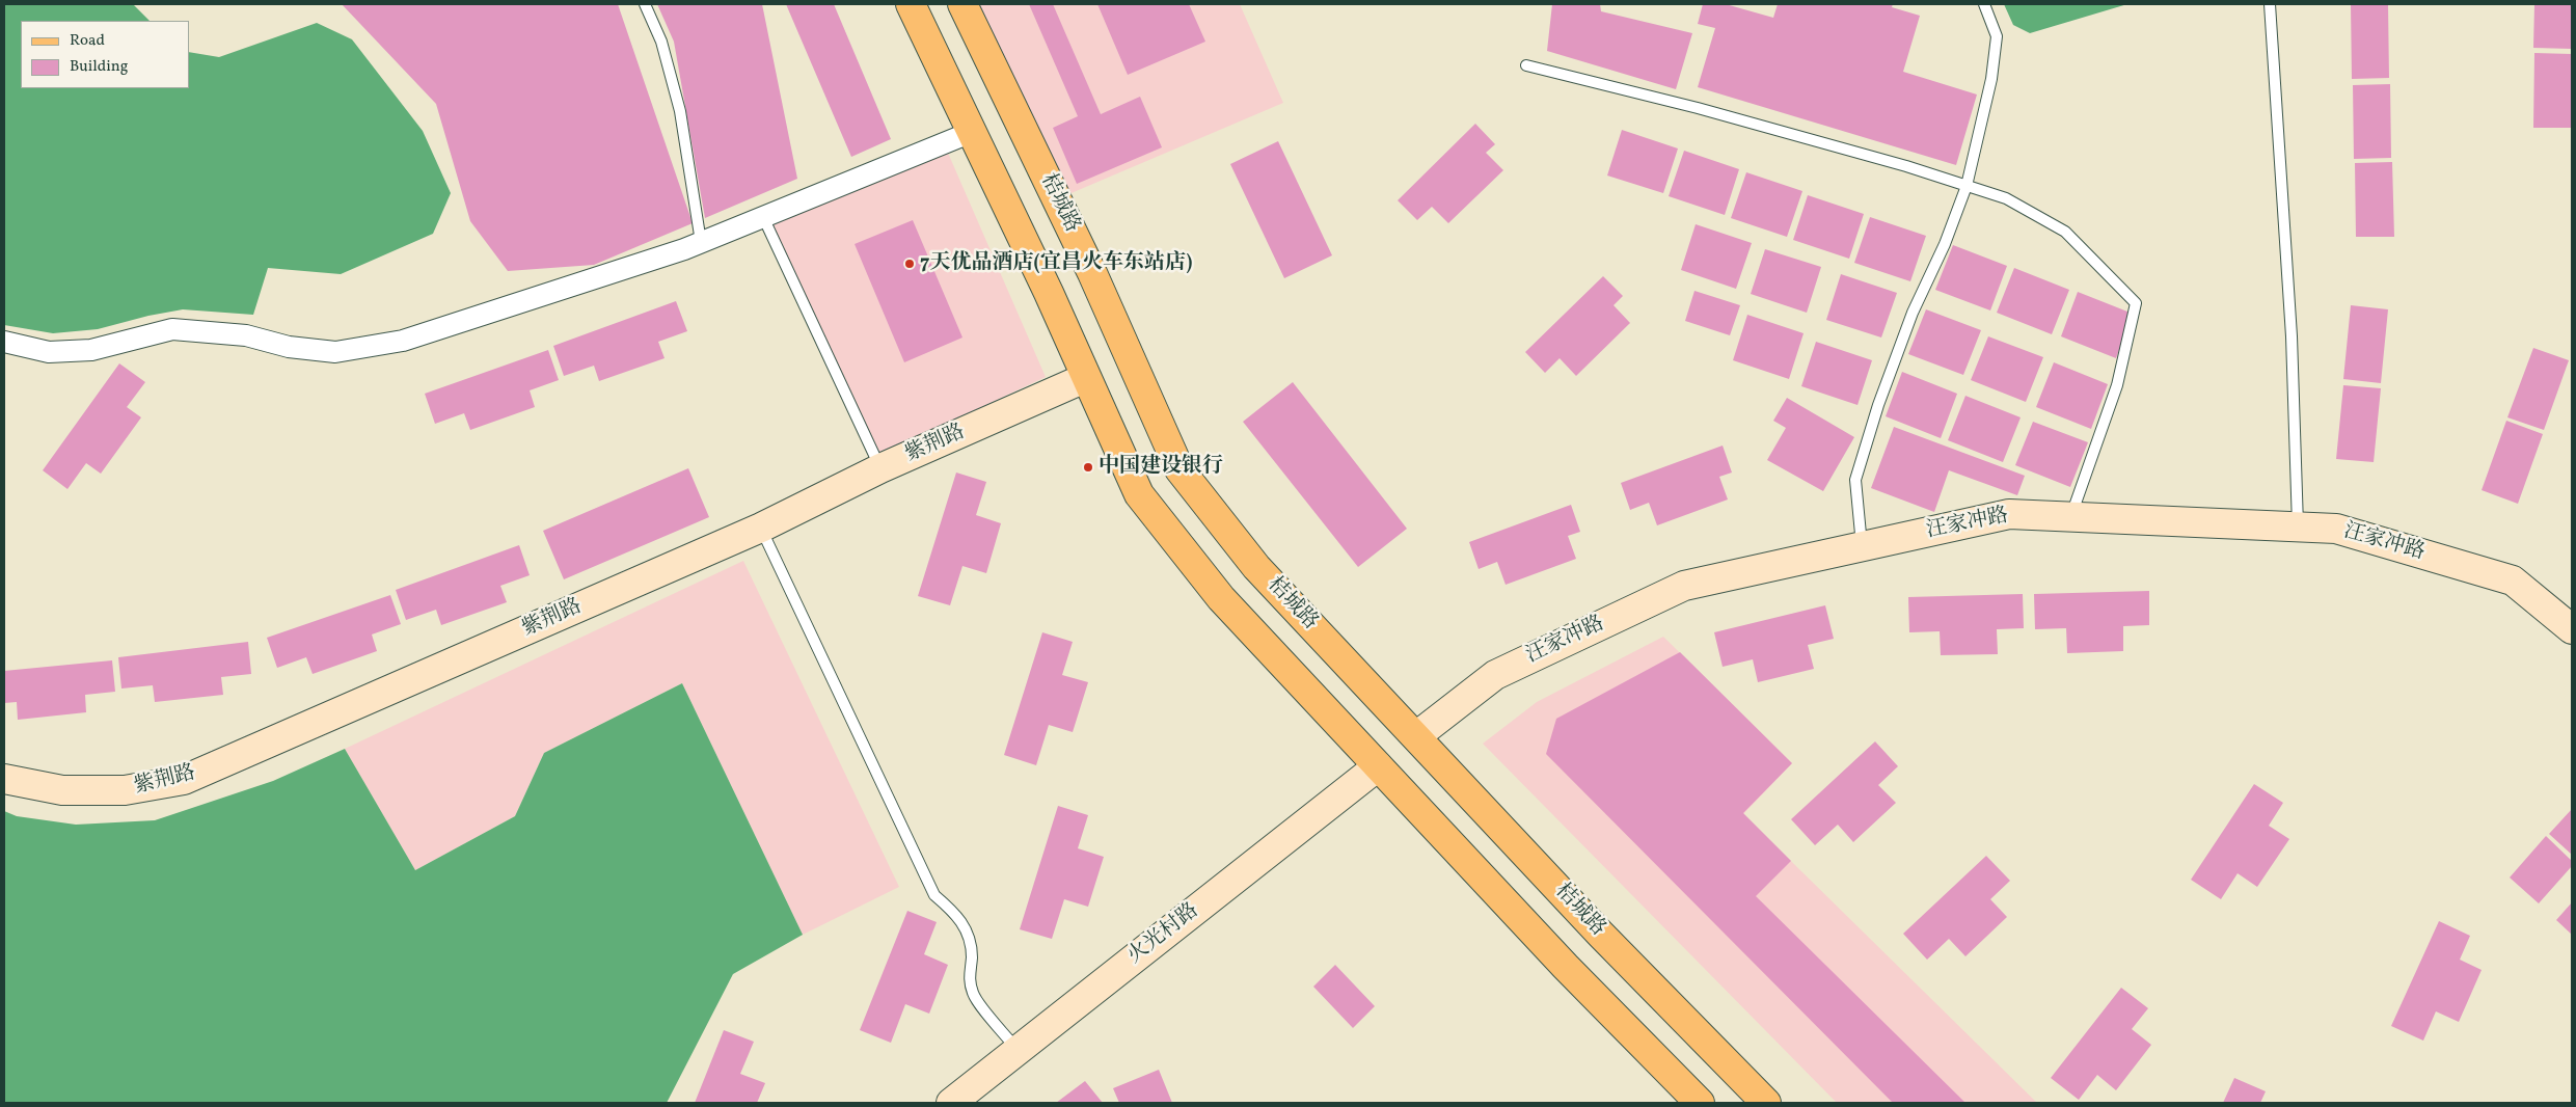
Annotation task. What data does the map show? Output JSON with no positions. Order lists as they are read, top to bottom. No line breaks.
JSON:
{"streets":{"main road":["桔城路"],"street":["紫荆路","汪家冲路","火光村路"]},"crossings":[["桔城路","汪家冲路"]],"places":["7天优品酒店(宜昌火车东站店)","中国建设银行"],"legend":["Road","Building"]}
